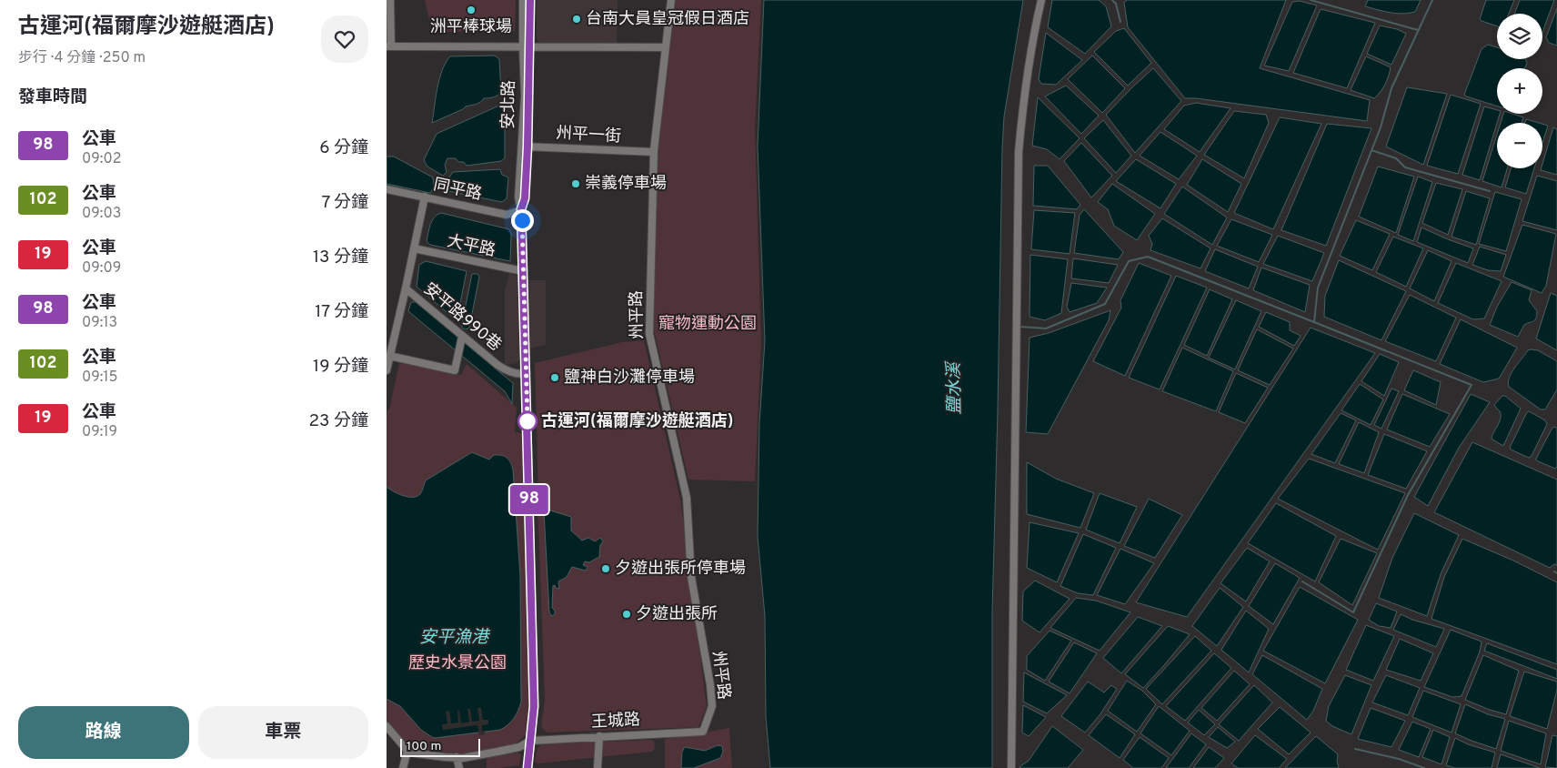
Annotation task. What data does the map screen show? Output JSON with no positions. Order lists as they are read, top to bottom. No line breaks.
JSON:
{"streets":{"street":["安北路","州平一街","同平路","大平路","州平路","安平路990巷","王城路"]},"crossings":[["安北路","州平一街"],["安北路","同平路"],["安北路","大平路"],["安北路","安平路990巷"],["安北路","王城路"],["州平一街","州平路"],["州平路","王城路"]],"water":["鹽水溪","安平漁港"],"parks":["寵物運動公園","歷史水景公園"],"places":["洲平棒球場","台南大員皇冠假日酒店","崇義停車場","鹽神白沙灘停車場","古運河(福爾摩沙遊艇酒店)","夕遊出張所停車場","夕遊出張所"],"lines":["bus line 98"],"scale_bar":"100 m","page":{"heading":[["古運河(福爾摩沙遊艇酒店)","步行 · 4 分鐘 · 250 m"],"發車時間"],"on_map":"98","map_buttons":["+","−"],"list":[{"mark":"98","name":"公車","note":"09:02","value":"6 分鐘"},{"mark":"102","name":"公車","note":"09:03","value":"7 分鐘"},{"mark":"19","name":"公車","note":"09:09","value":"13 分鐘"},{"mark":"98","name":"公車","note":"09:13","value":"17 分鐘"},{"mark":"102","name":"公車","note":"09:15","value":"19 分鐘"},{"mark":"19","name":"公車","note":"09:19","value":"23 分鐘"}],"buttons":["路線","車票"],"scale":"100 m"}}
